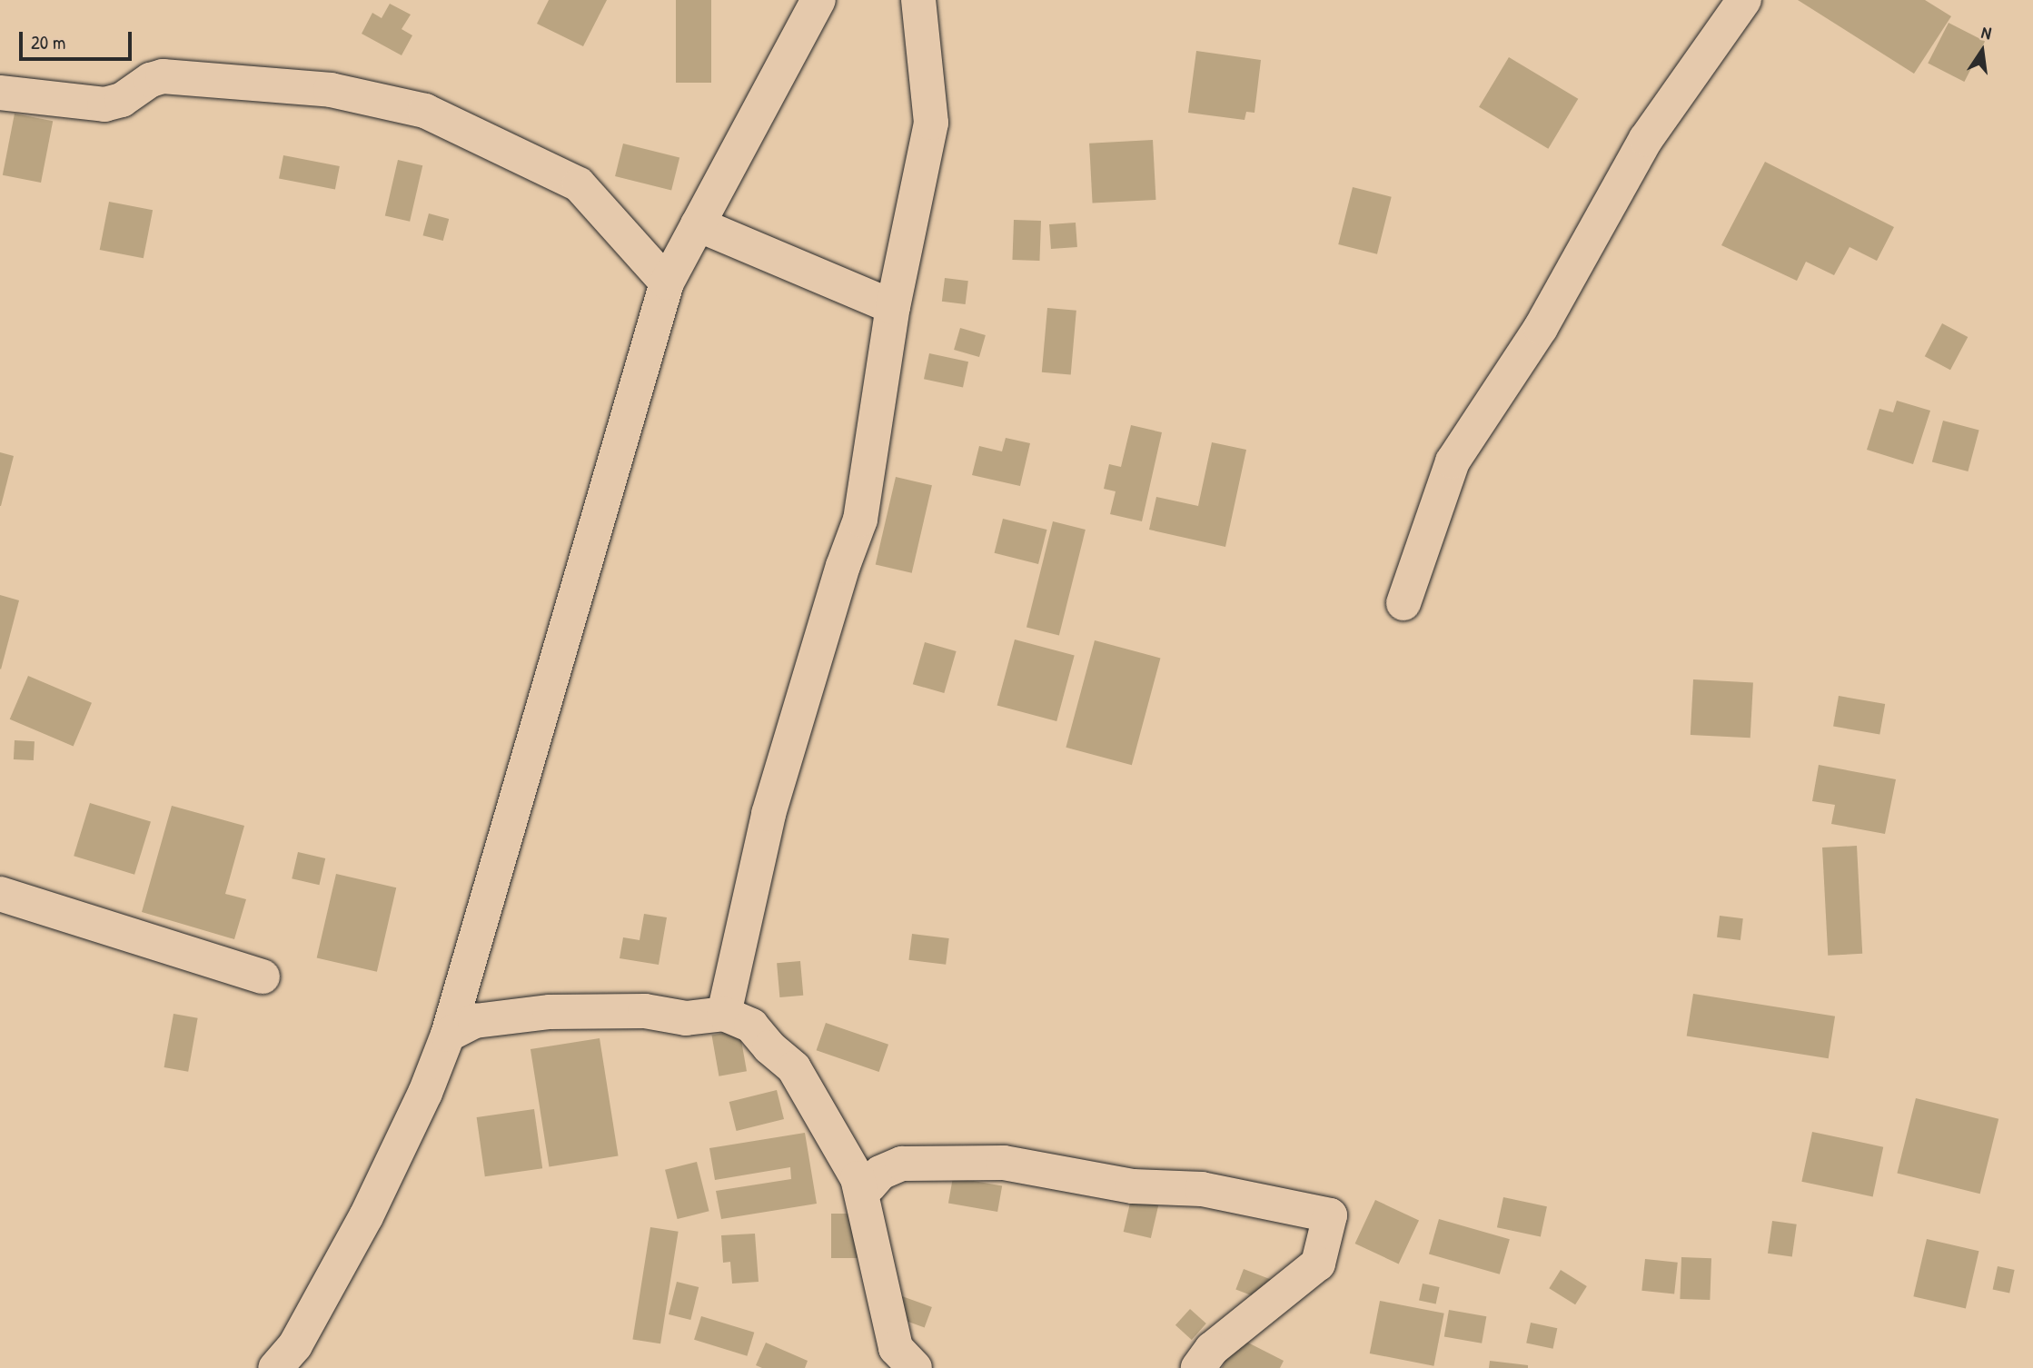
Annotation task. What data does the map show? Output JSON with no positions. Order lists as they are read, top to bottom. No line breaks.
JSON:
{"scale_bar":"20 m","north":"top"}
